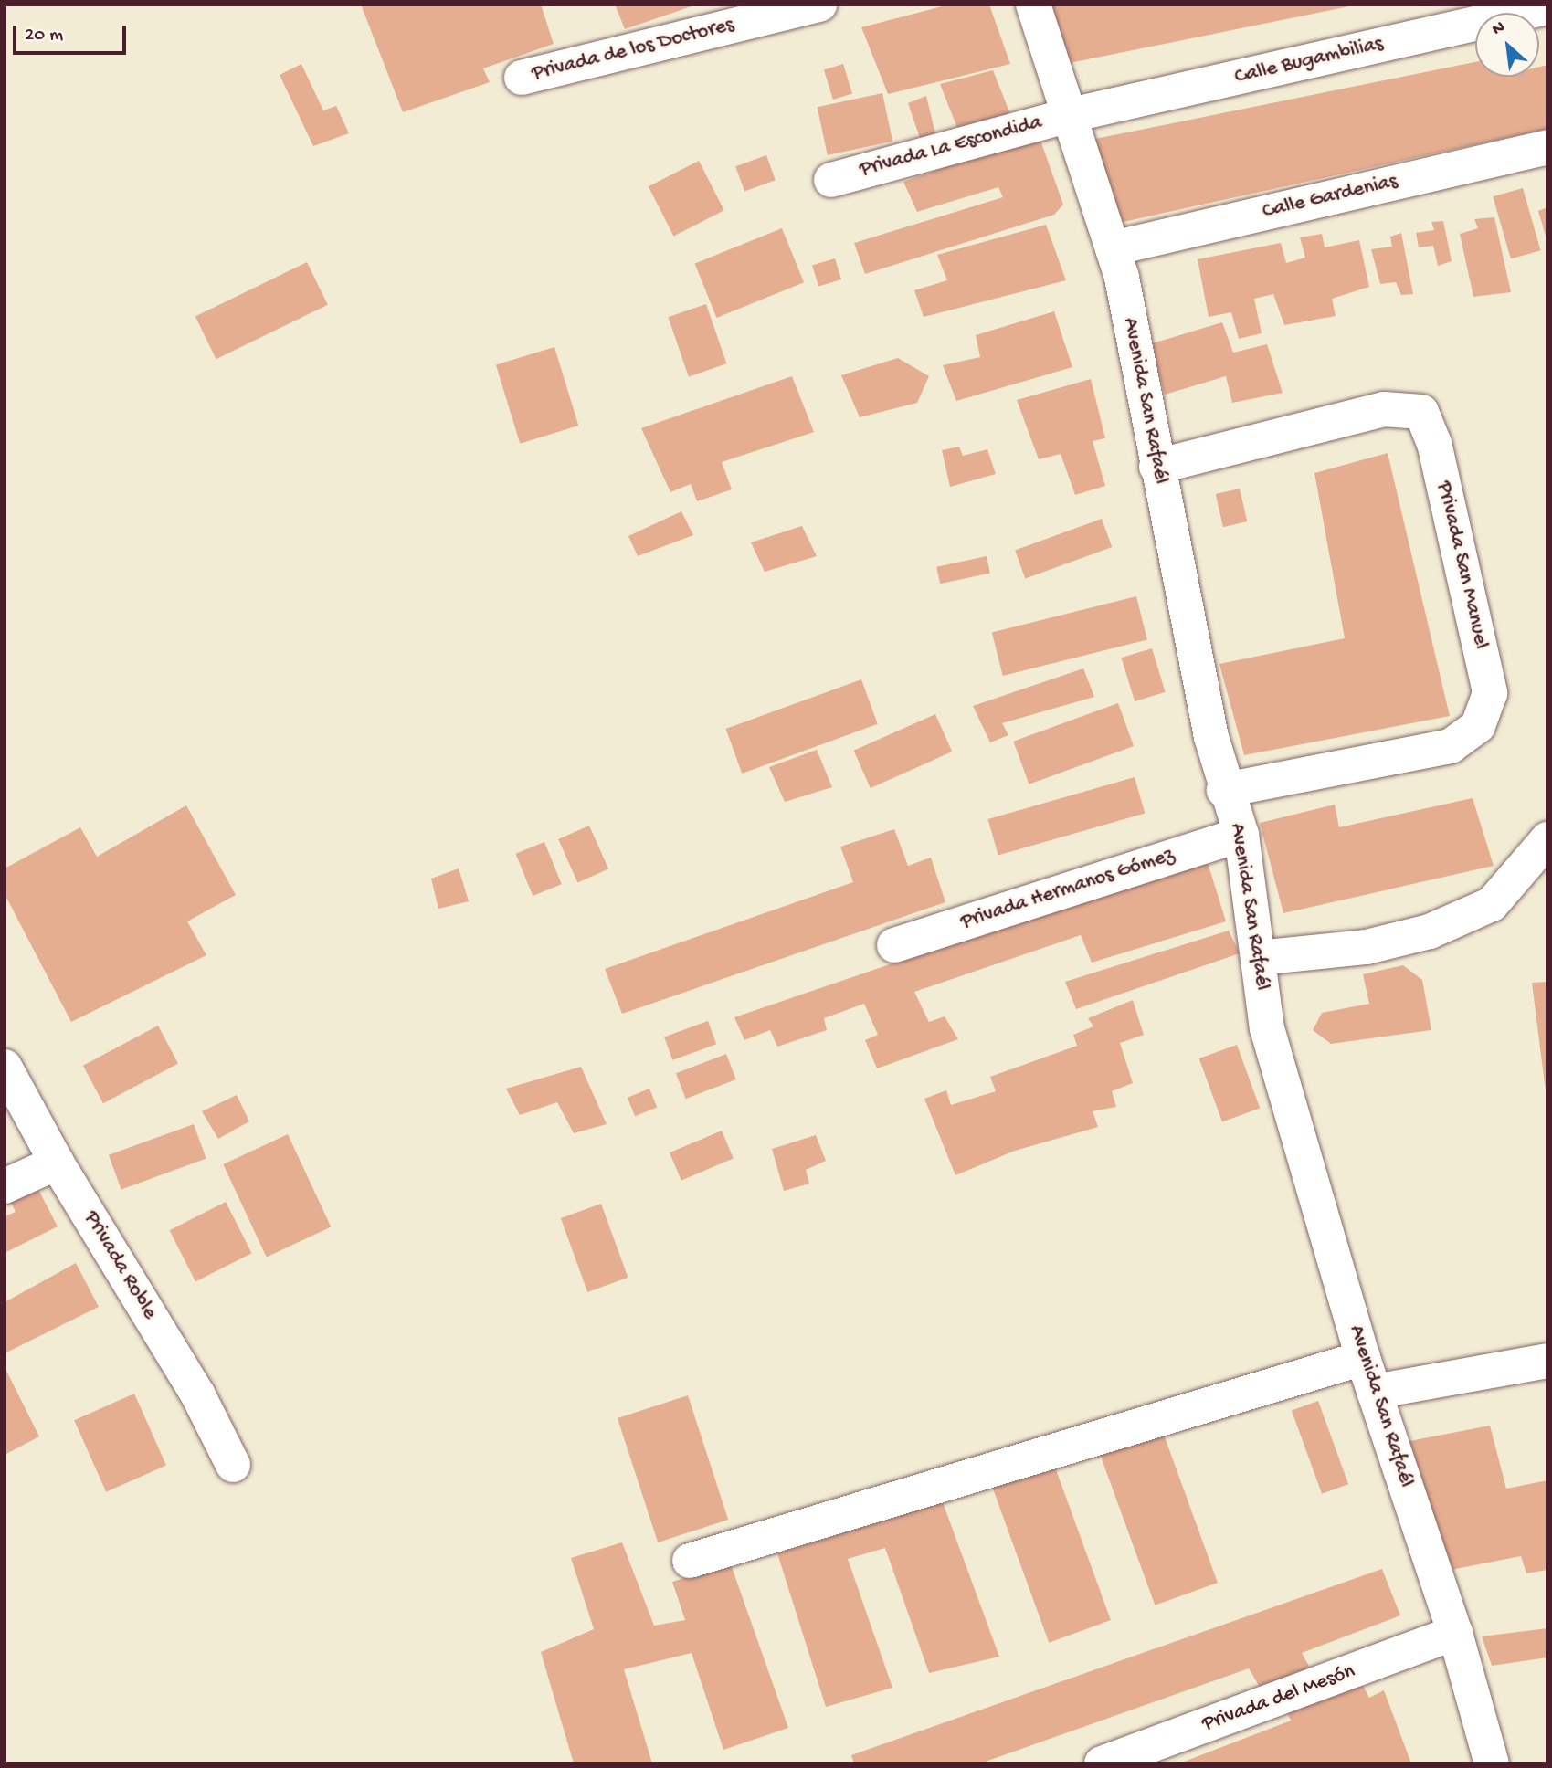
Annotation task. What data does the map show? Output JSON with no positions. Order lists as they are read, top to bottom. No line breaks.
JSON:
{"streets":{"street":["Privada de los Doctores","Calle Bugambilias","Privada La Escondida","Calle Gardenias","Avenida San Rafaél","Privada San Manuel","Privada Hermanos Gómez","Privada Roble","Privada del Mesón"]},"crossings":[["Calle Bugambilias","Privada La Escondida"],["Calle Bugambilias","Avenida San Rafaél"],["Privada La Escondida","Avenida San Rafaél"],["Calle Gardenias","Avenida San Rafaél"],["Avenida San Rafaél","Privada San Manuel"],["Avenida San Rafaél","Privada Hermanos Gómez"],["Avenida San Rafaél","Privada del Mesón"]],"scale_bar":"20 m","north":"top left"}
